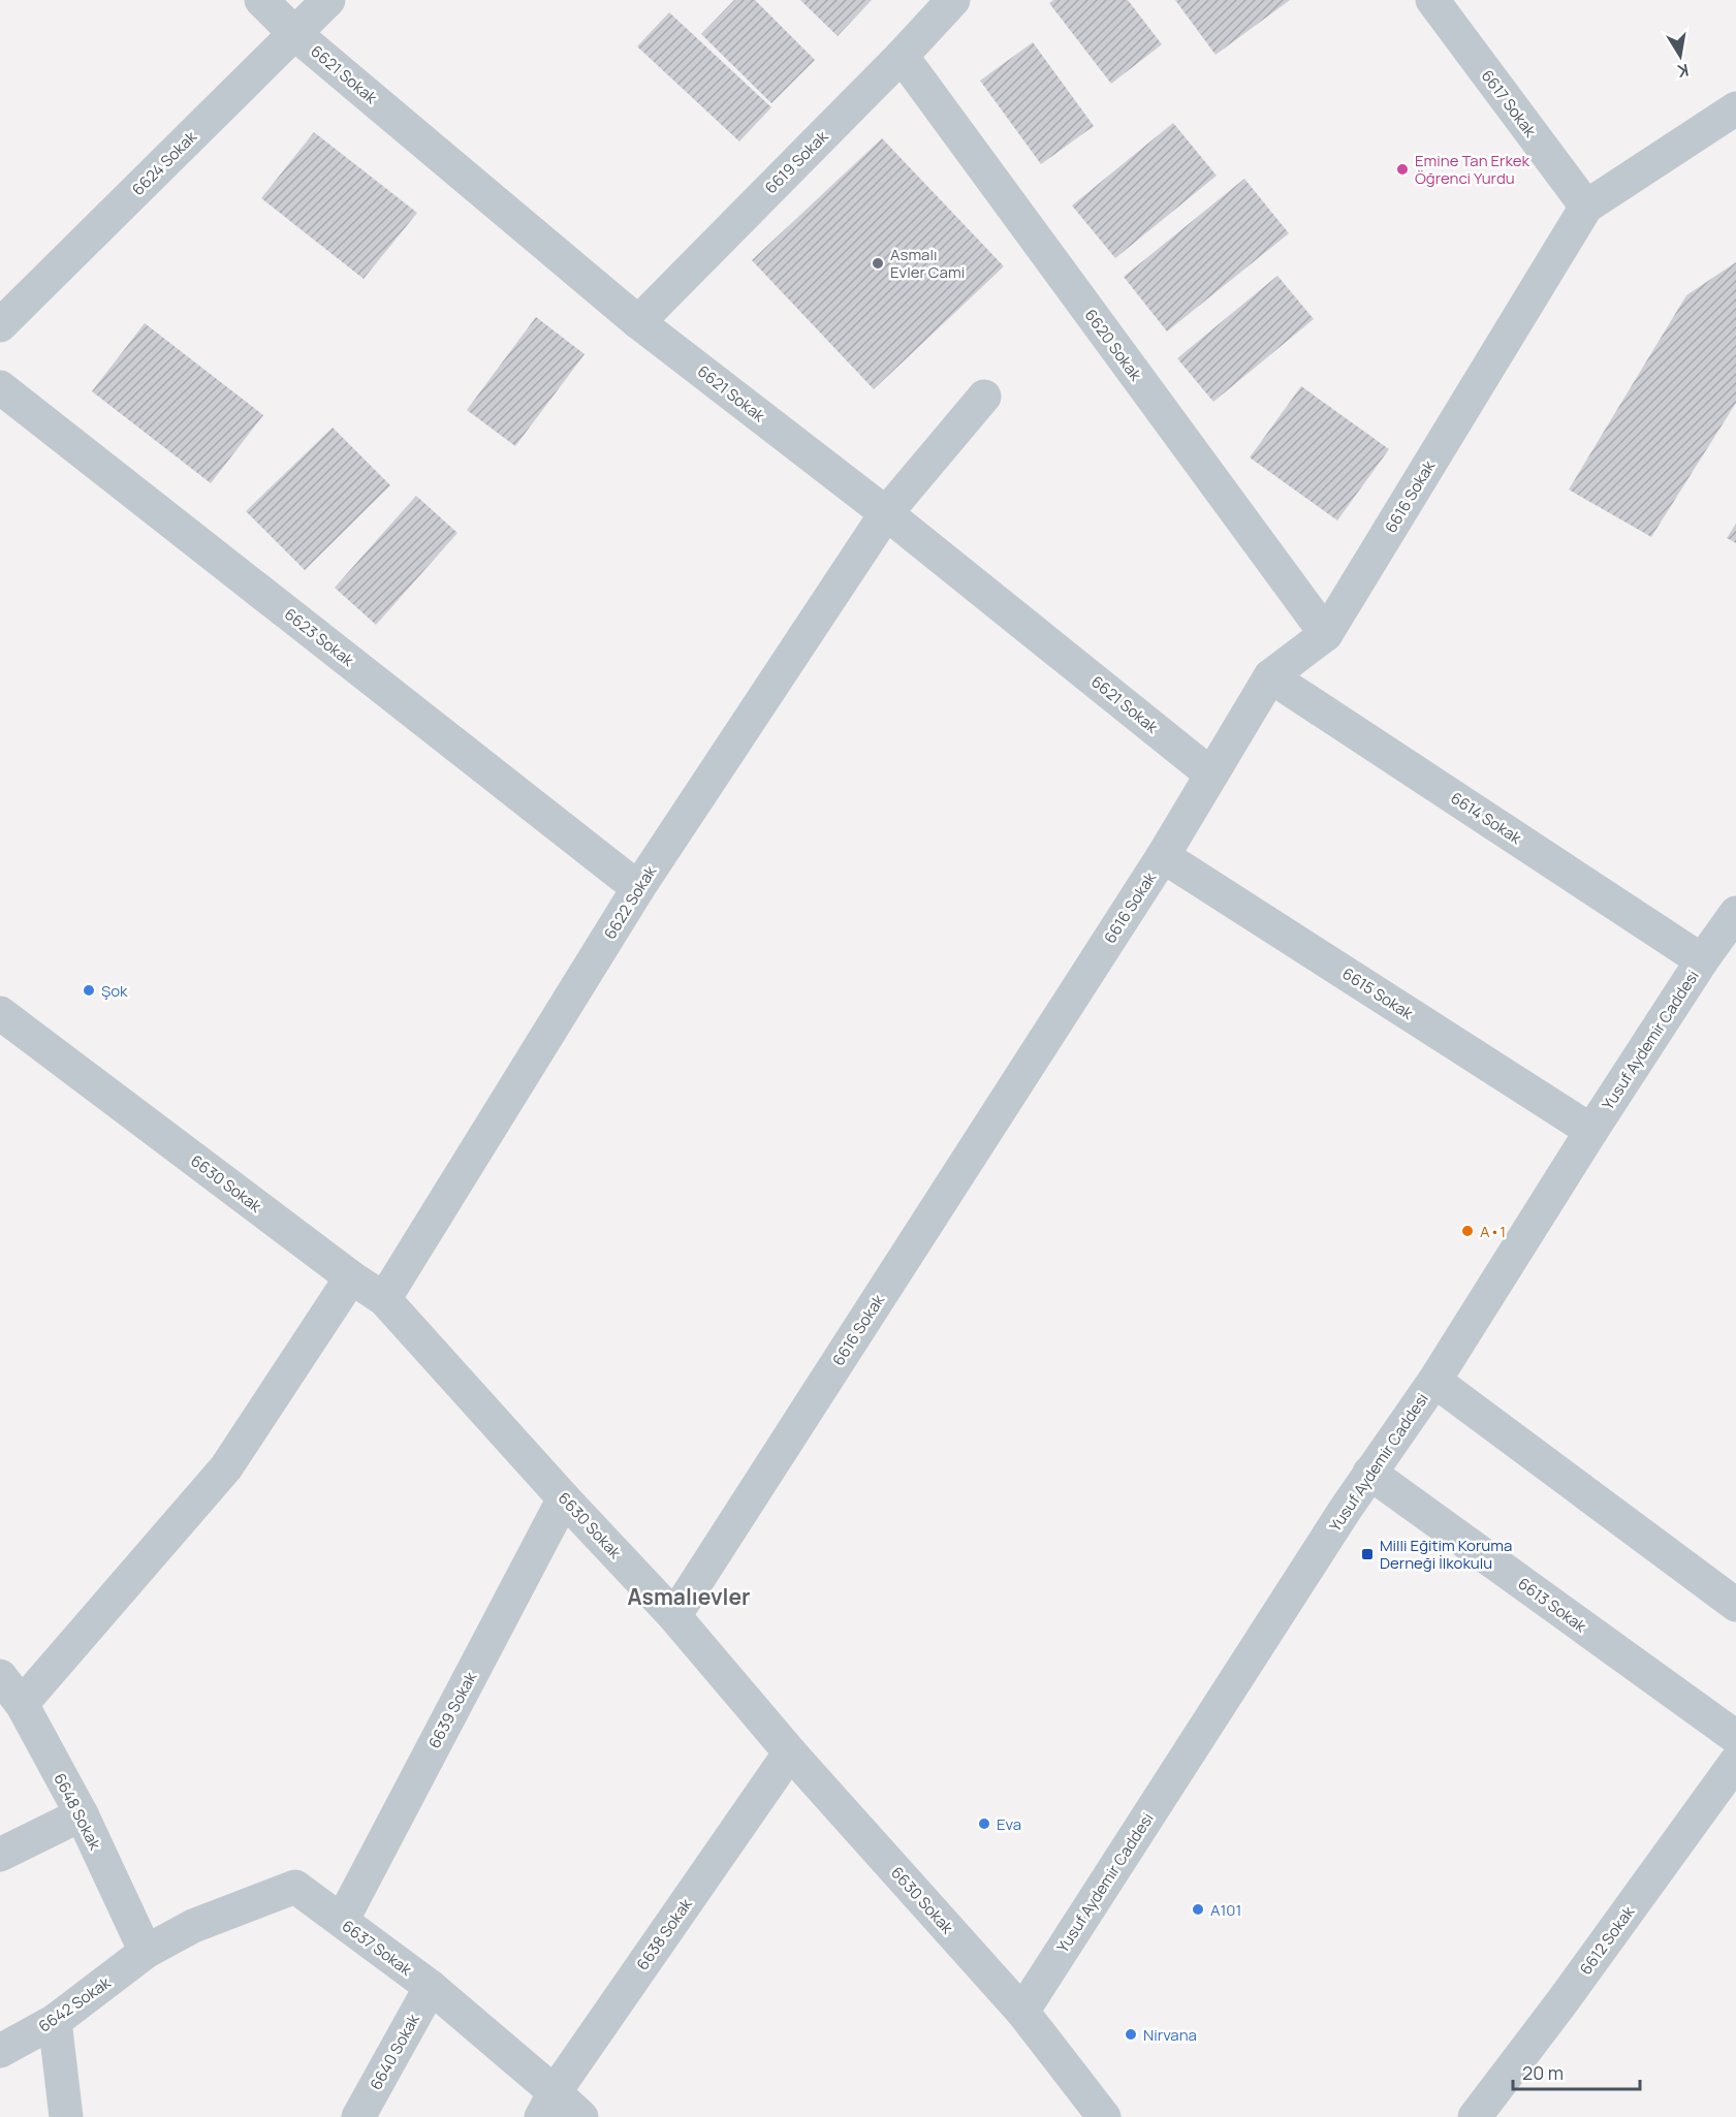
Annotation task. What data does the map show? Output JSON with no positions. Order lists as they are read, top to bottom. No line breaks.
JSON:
{"streets":{"street":["6621 Sokak","6617 Sokak","6619 Sokak","6624 Sokak","6620 Sokak","6616 Sokak","6623 Sokak","6614 Sokak","6622 Sokak","6615 Sokak","Yusuf Aydemir Caddesi","6630 Sokak","6613 Sokak","6639 Sokak","6648 Sokak","6638 Sokak","6612 Sokak","6637 Sokak","6642 Sokak","6640 Sokak"]},"crossings":[["6621 Sokak","6619 Sokak"],["6621 Sokak","6624 Sokak"],["6621 Sokak","6616 Sokak"],["6621 Sokak","6622 Sokak"],["6617 Sokak","6616 Sokak"],["6619 Sokak","6620 Sokak"],["6620 Sokak","6616 Sokak"],["6616 Sokak","6614 Sokak"],["6616 Sokak","6615 Sokak"],["6616 Sokak","6630 Sokak"],["6623 Sokak","6622 Sokak"],["6614 Sokak","Yusuf Aydemir Caddesi"],["6622 Sokak","6630 Sokak"],["6615 Sokak","Yusuf Aydemir Caddesi"],["Yusuf Aydemir Caddesi","6630 Sokak"],["Yusuf Aydemir Caddesi","6613 Sokak"],["6630 Sokak","6639 Sokak"],["6630 Sokak","6638 Sokak"],["6639 Sokak","6637 Sokak"],["6648 Sokak","6637 Sokak"],["6648 Sokak","6642 Sokak"],["6638 Sokak","6637 Sokak"],["6637 Sokak","6642 Sokak"],["6637 Sokak","6640 Sokak"]],"districts":["Asmalıevler"],"places":{"other":["Emine Tan Erkek Öğrenci Yurdu","Asmalı Evler Cami","Şok","A•1","Eva","A101","Nirvana"],"transit":["Milli Eğitim Koruma Derneği İlkokulu"]},"scale_bar":"20 m","north":"bottom"}
